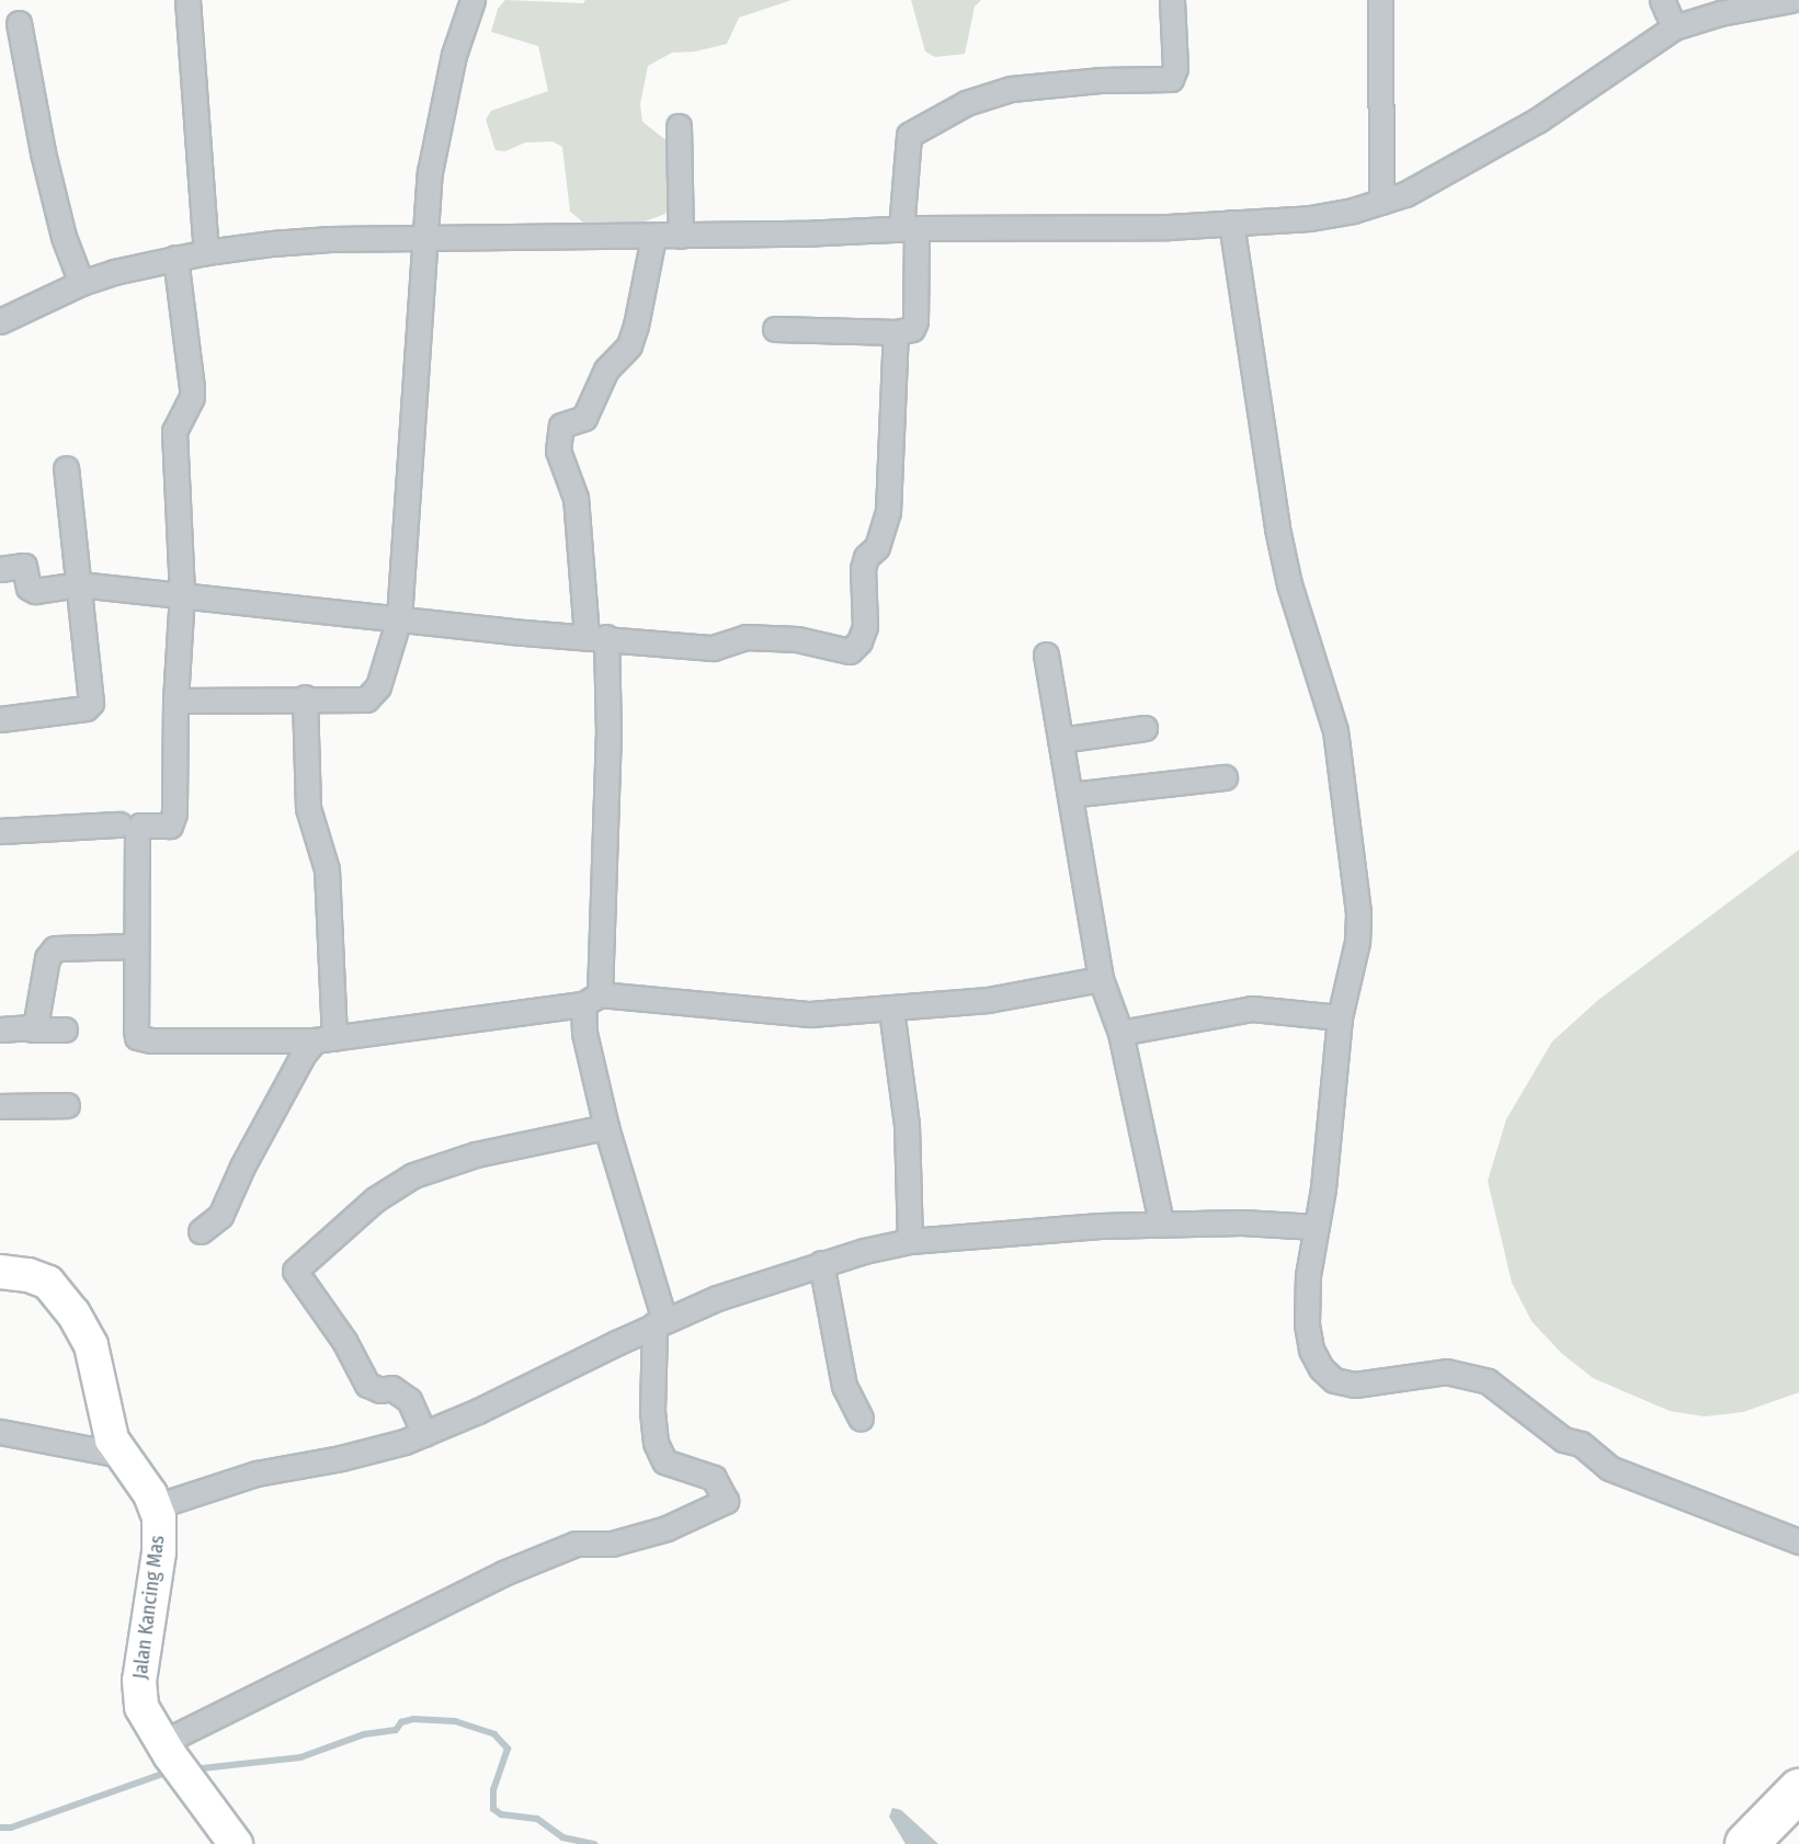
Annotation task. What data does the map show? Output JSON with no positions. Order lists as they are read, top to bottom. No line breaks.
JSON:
{"streets":{"street":["Jalan Kancing Mas"]}}
